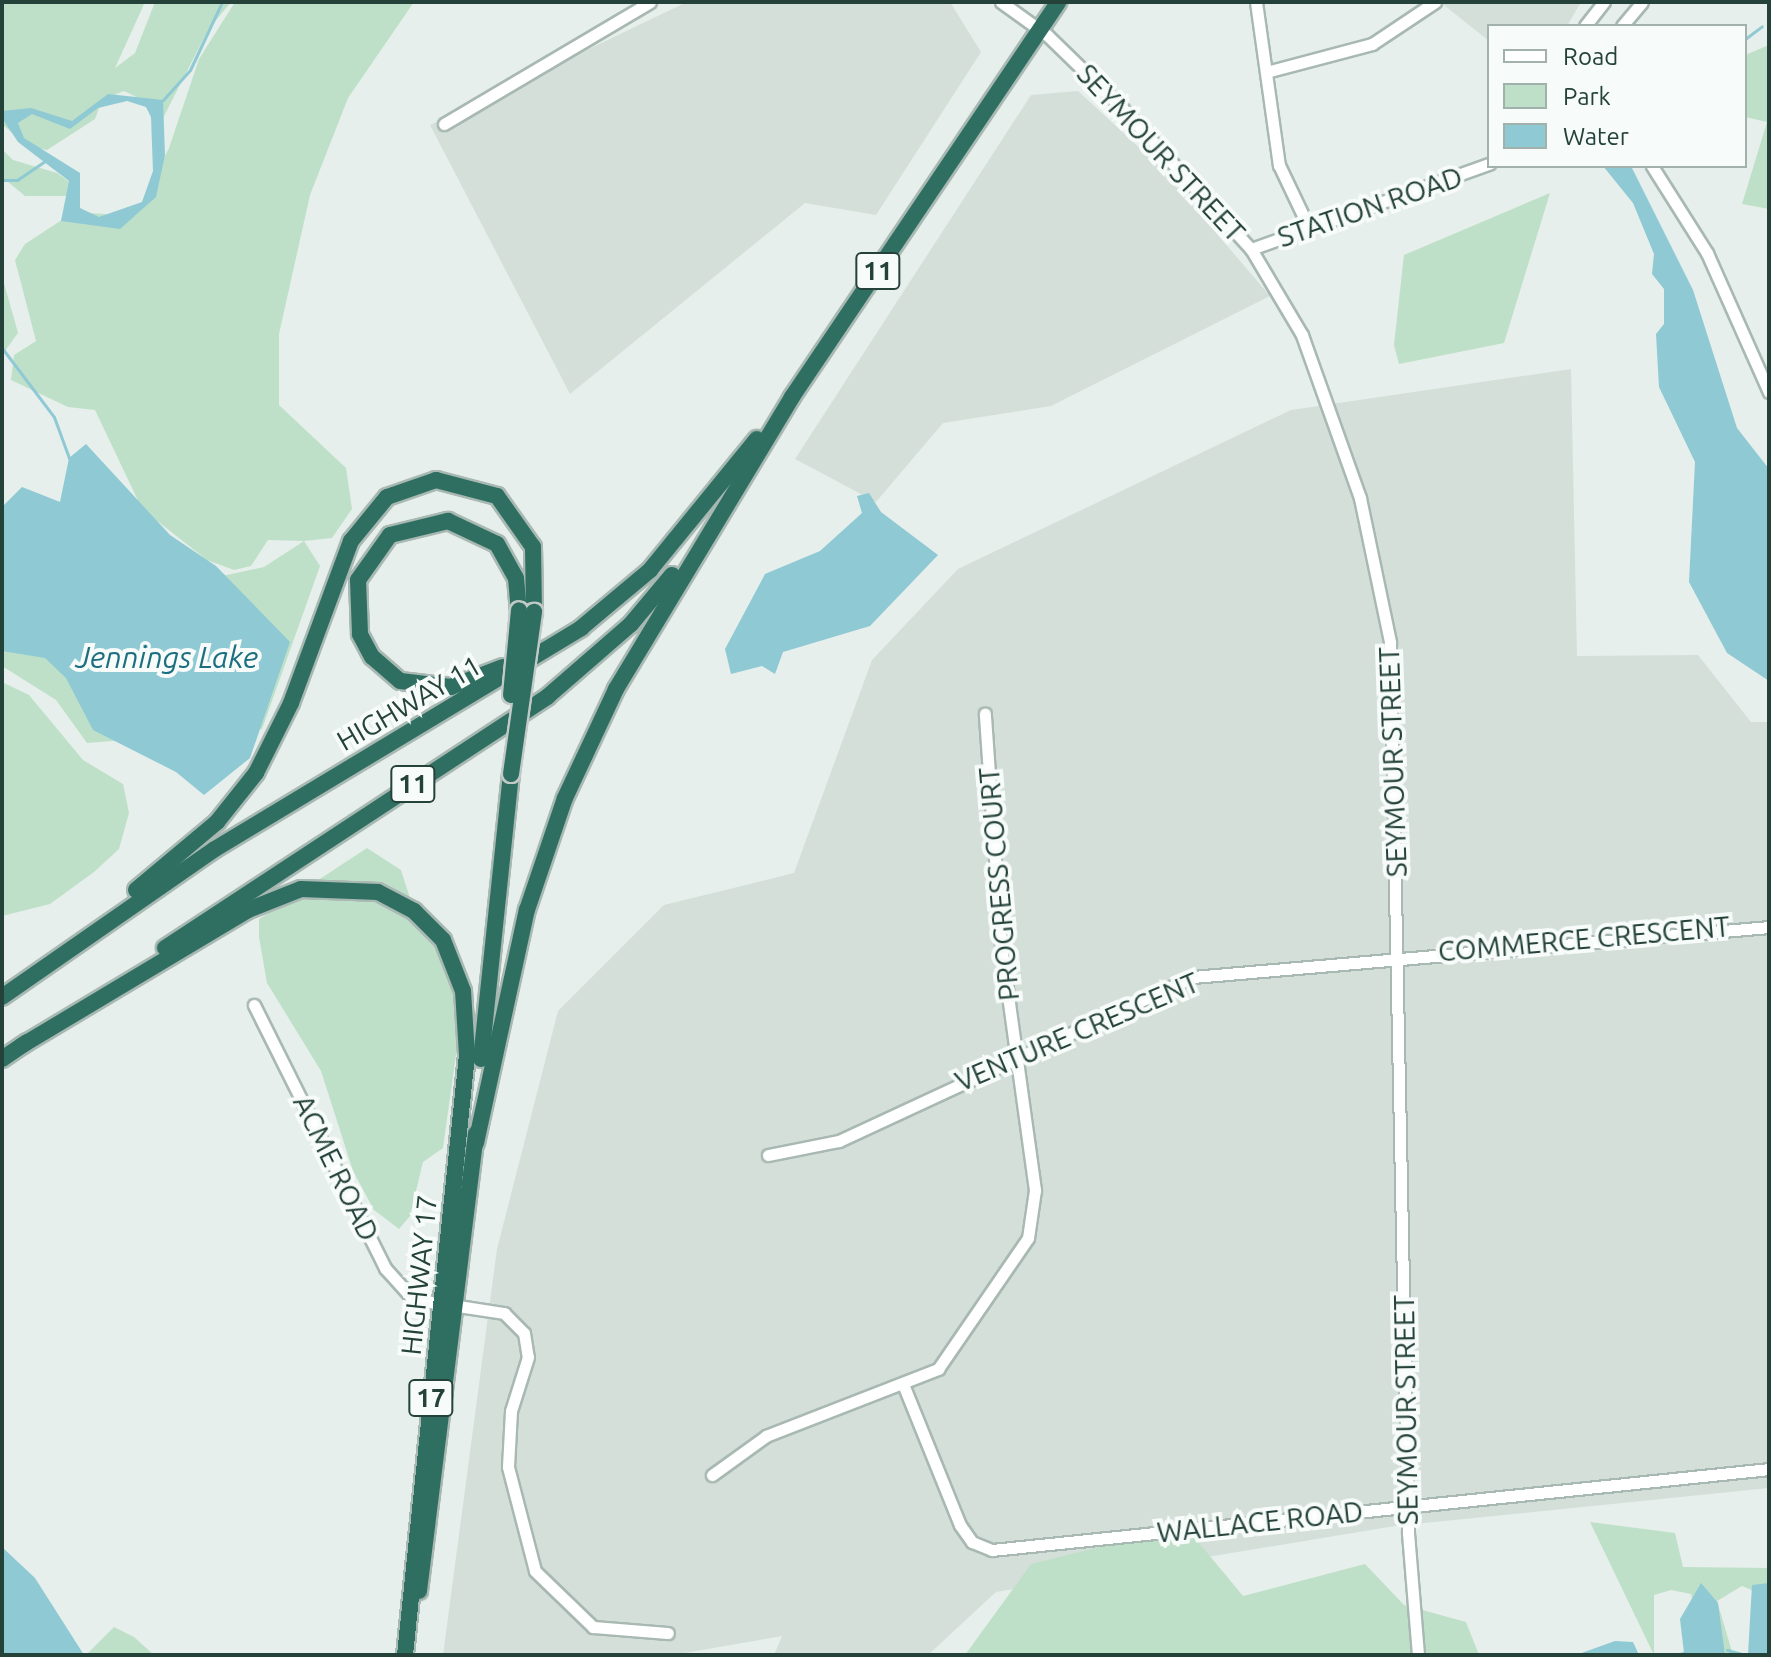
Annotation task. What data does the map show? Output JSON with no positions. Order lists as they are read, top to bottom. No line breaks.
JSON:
{"streets":{"highway":["11","HIGHWAY 11","HIGHWAY 17","17"],"street":["SEYMOUR STREET","STATION ROAD","PROGRESS COURT","COMMERCE CRESCENT","VENTURE CRESCENT","ACME ROAD","WALLACE ROAD"]},"crossings":[["SEYMOUR STREET","STATION ROAD"],["SEYMOUR STREET","11"],["SEYMOUR STREET","COMMERCE CRESCENT"],["SEYMOUR STREET","VENTURE CRESCENT"],["SEYMOUR STREET","WALLACE ROAD"],["11","HIGHWAY 11"],["PROGRESS COURT","VENTURE CRESCENT"],["PROGRESS COURT","WALLACE ROAD"],["COMMERCE CRESCENT","VENTURE CRESCENT"],["ACME ROAD","HIGHWAY 17"]],"water":["Jennings Lake"],"legend":["Road","Park","Water"]}
